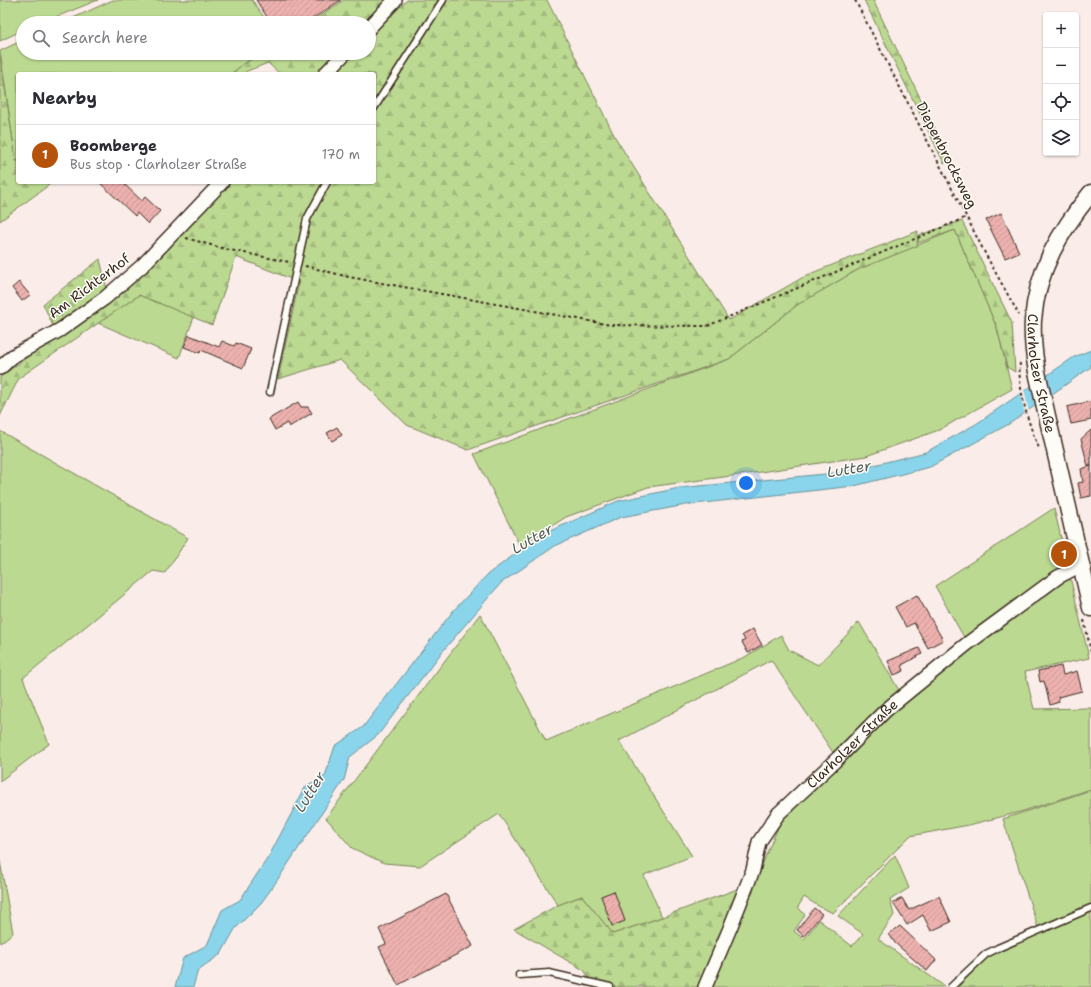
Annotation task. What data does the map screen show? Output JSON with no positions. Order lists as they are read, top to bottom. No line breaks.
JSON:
{"streets":{"street":["Am Richterhof","Clarholzer Straße"],"path":["Diepenbrocksweg"]},"water":["Lutter"],"page":{"map_buttons":["+","−"],"search":"Search here","heading":"Nearby","list":[{"mark":"1","name":"Boomberge","note":"Bus stop · Clarholzer Straße","value":"170 m"}],"pins":"1"}}
